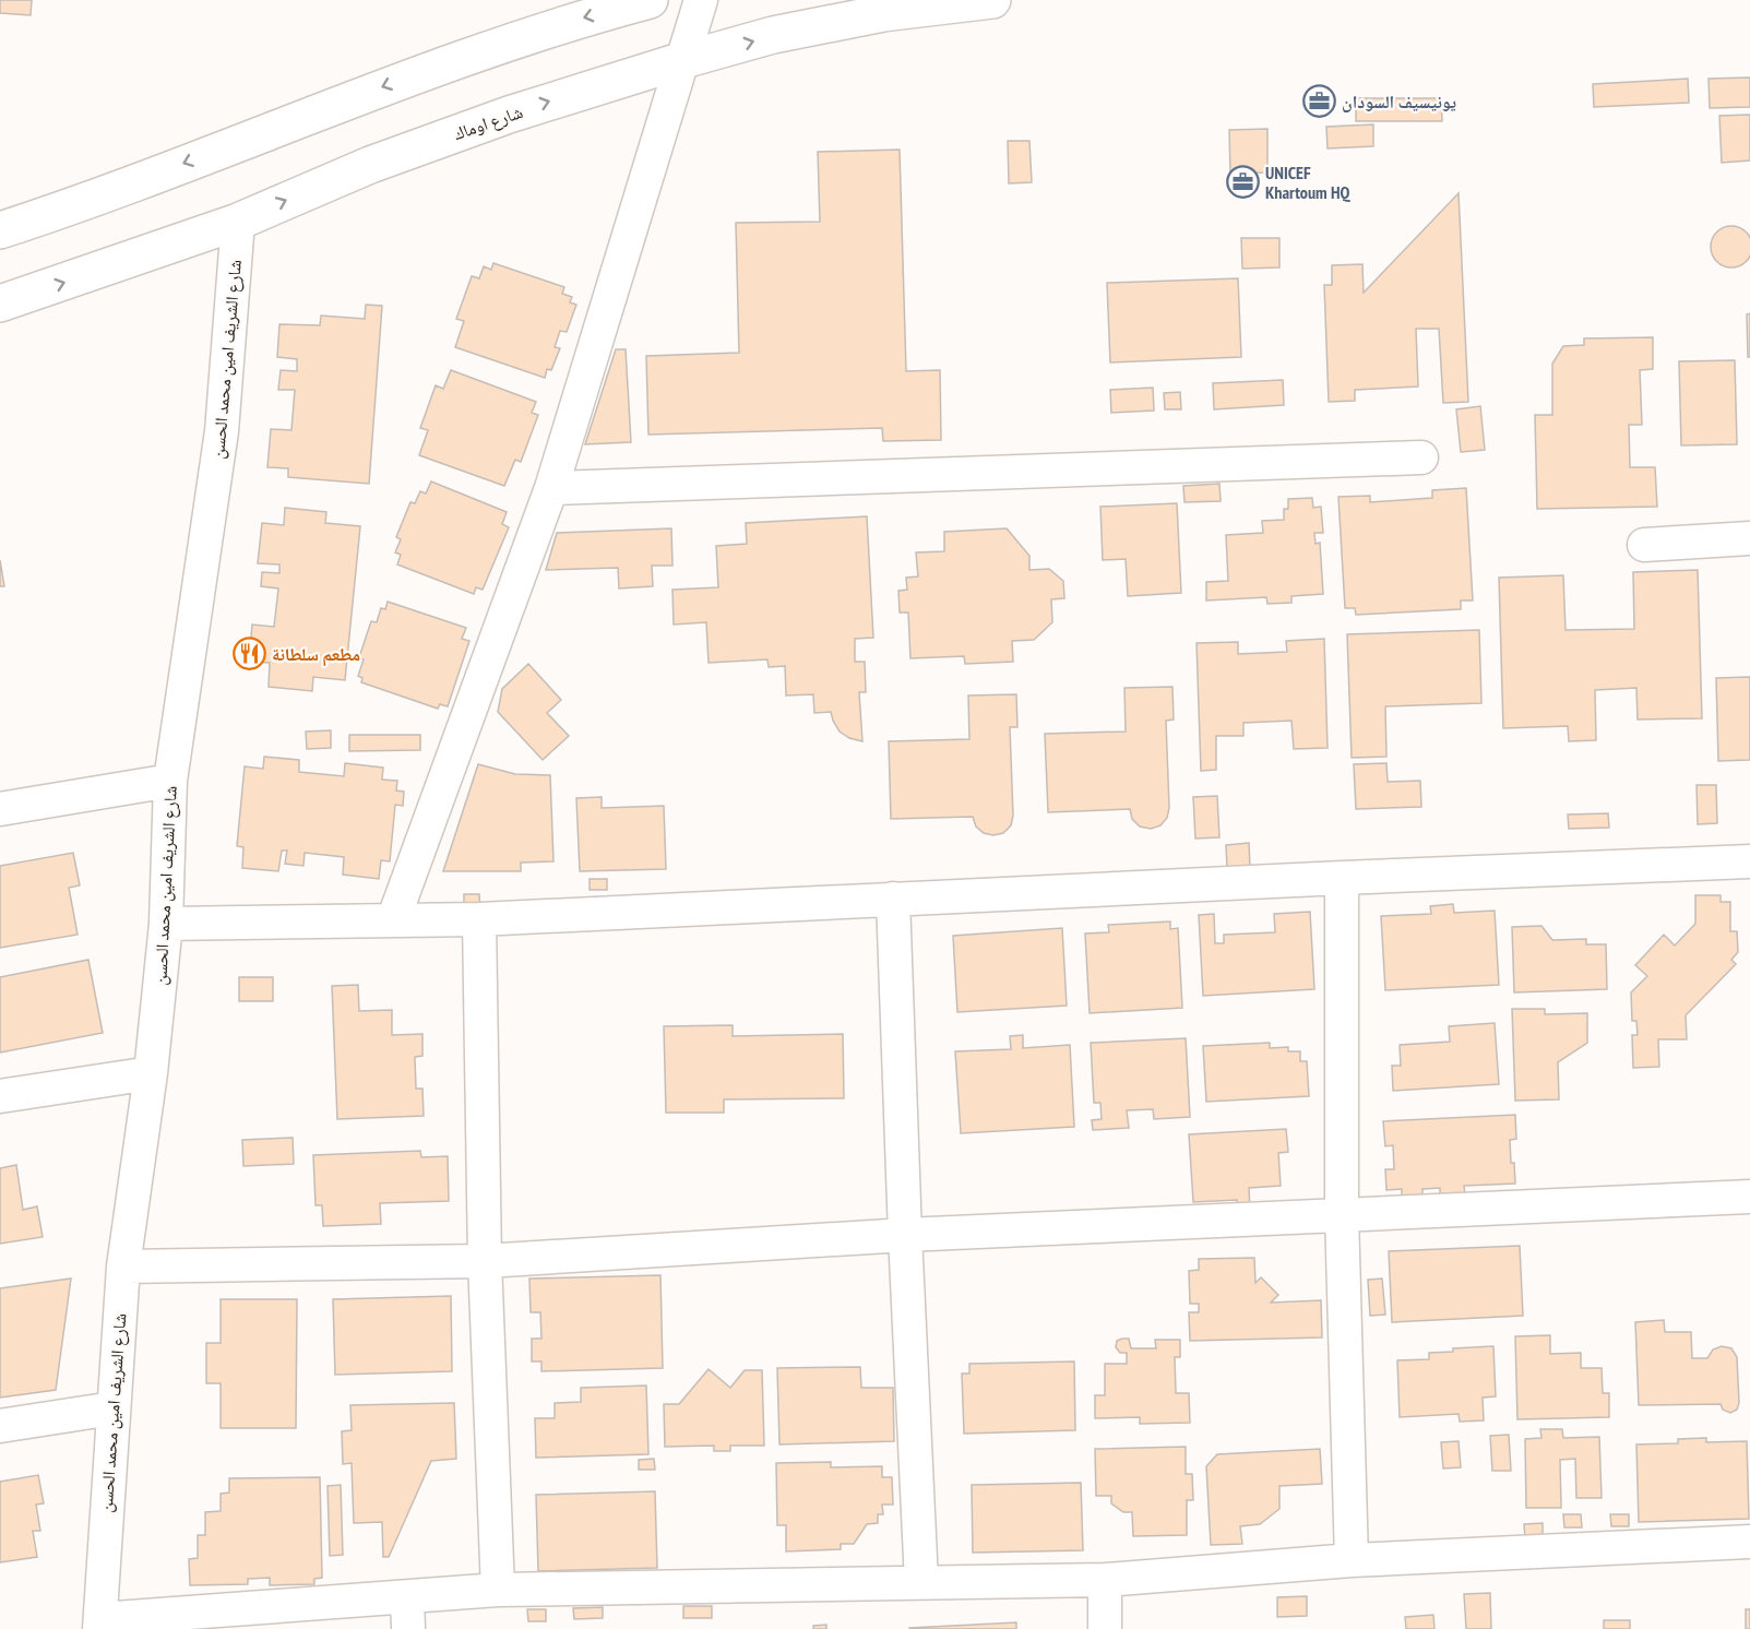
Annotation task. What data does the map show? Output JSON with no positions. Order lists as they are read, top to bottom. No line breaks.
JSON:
{"streets":{"main road":["شارع اوماك"],"street":["شارع الشريف امين محمد الحسن"]},"crossings":[["شارع اوماك","شارع الشريف امين محمد الحسن"]],"places":{"office":["يونيسيف السودان","UNICEF Khartoum HQ"],"restaurant":["مطعم سلطانة"]}}
